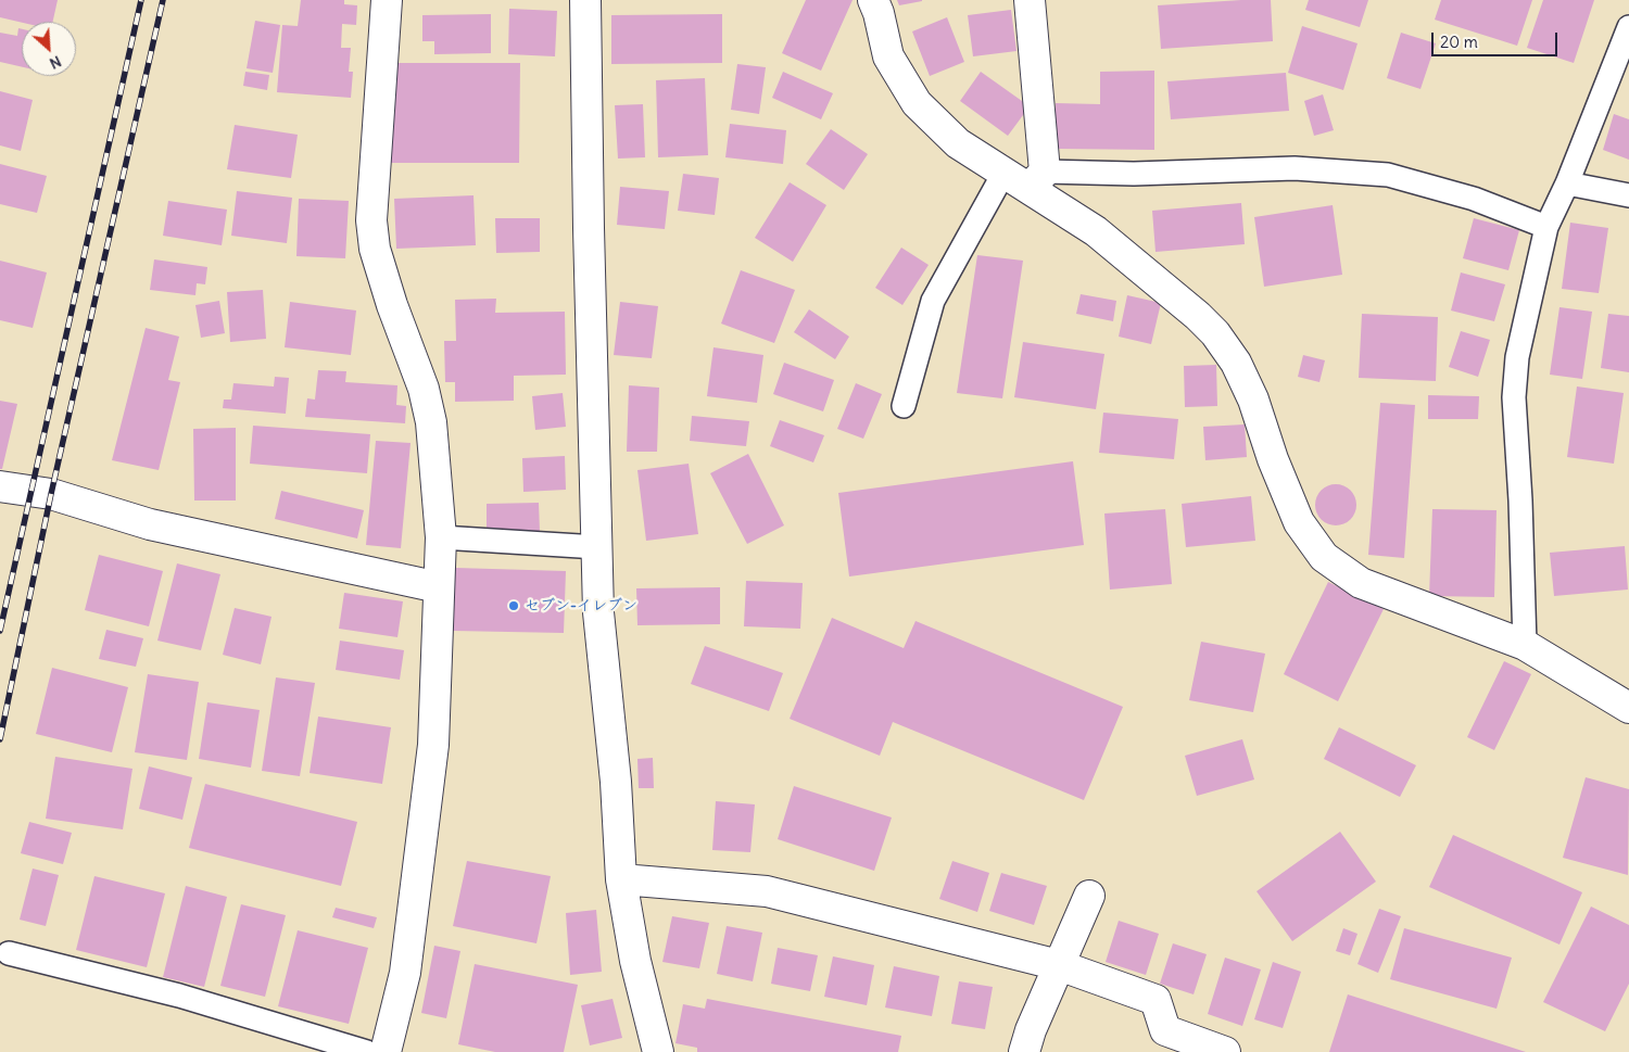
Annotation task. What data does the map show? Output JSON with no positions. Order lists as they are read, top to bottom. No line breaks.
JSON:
{"places":["セブン-イレブン"],"scale_bar":"20 m","north":"bottom right"}
